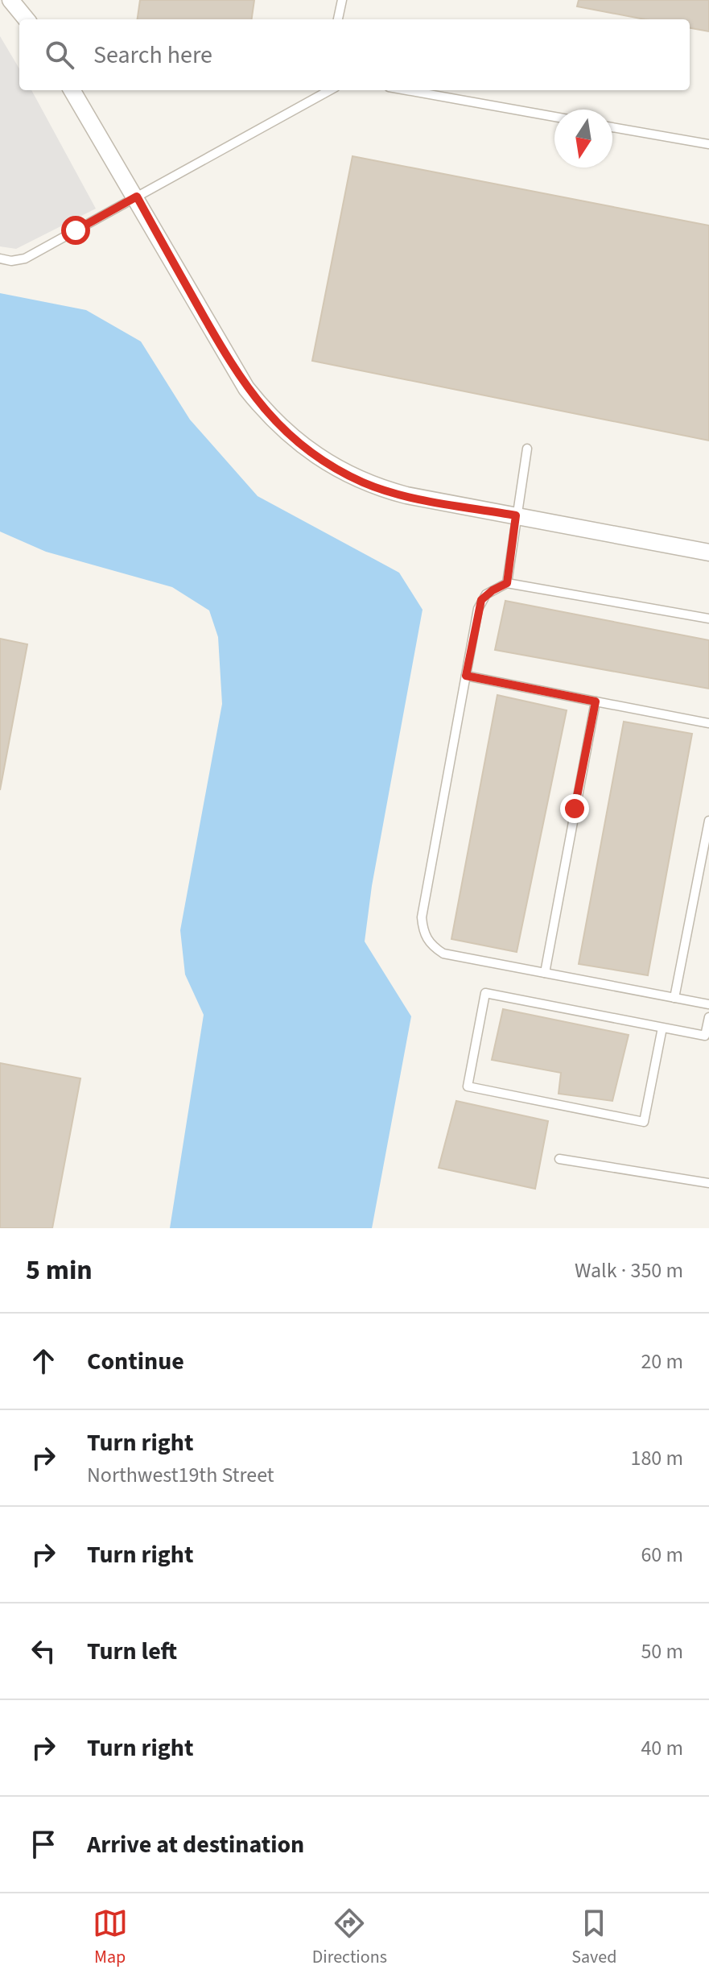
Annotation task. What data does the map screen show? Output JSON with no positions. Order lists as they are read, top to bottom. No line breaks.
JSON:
{"north":"bottom","page":{"search":"Search here","heading":["5 min","Walk · 350 m"],"list":[["Continue","20 m"],["Turn right","Northwest19th Street","180 m"],["Turn right","60 m"],["Turn left","50 m"],["Turn right","40 m"],"Arrive at destination"],"nav":["Map","Directions","Saved"]}}
